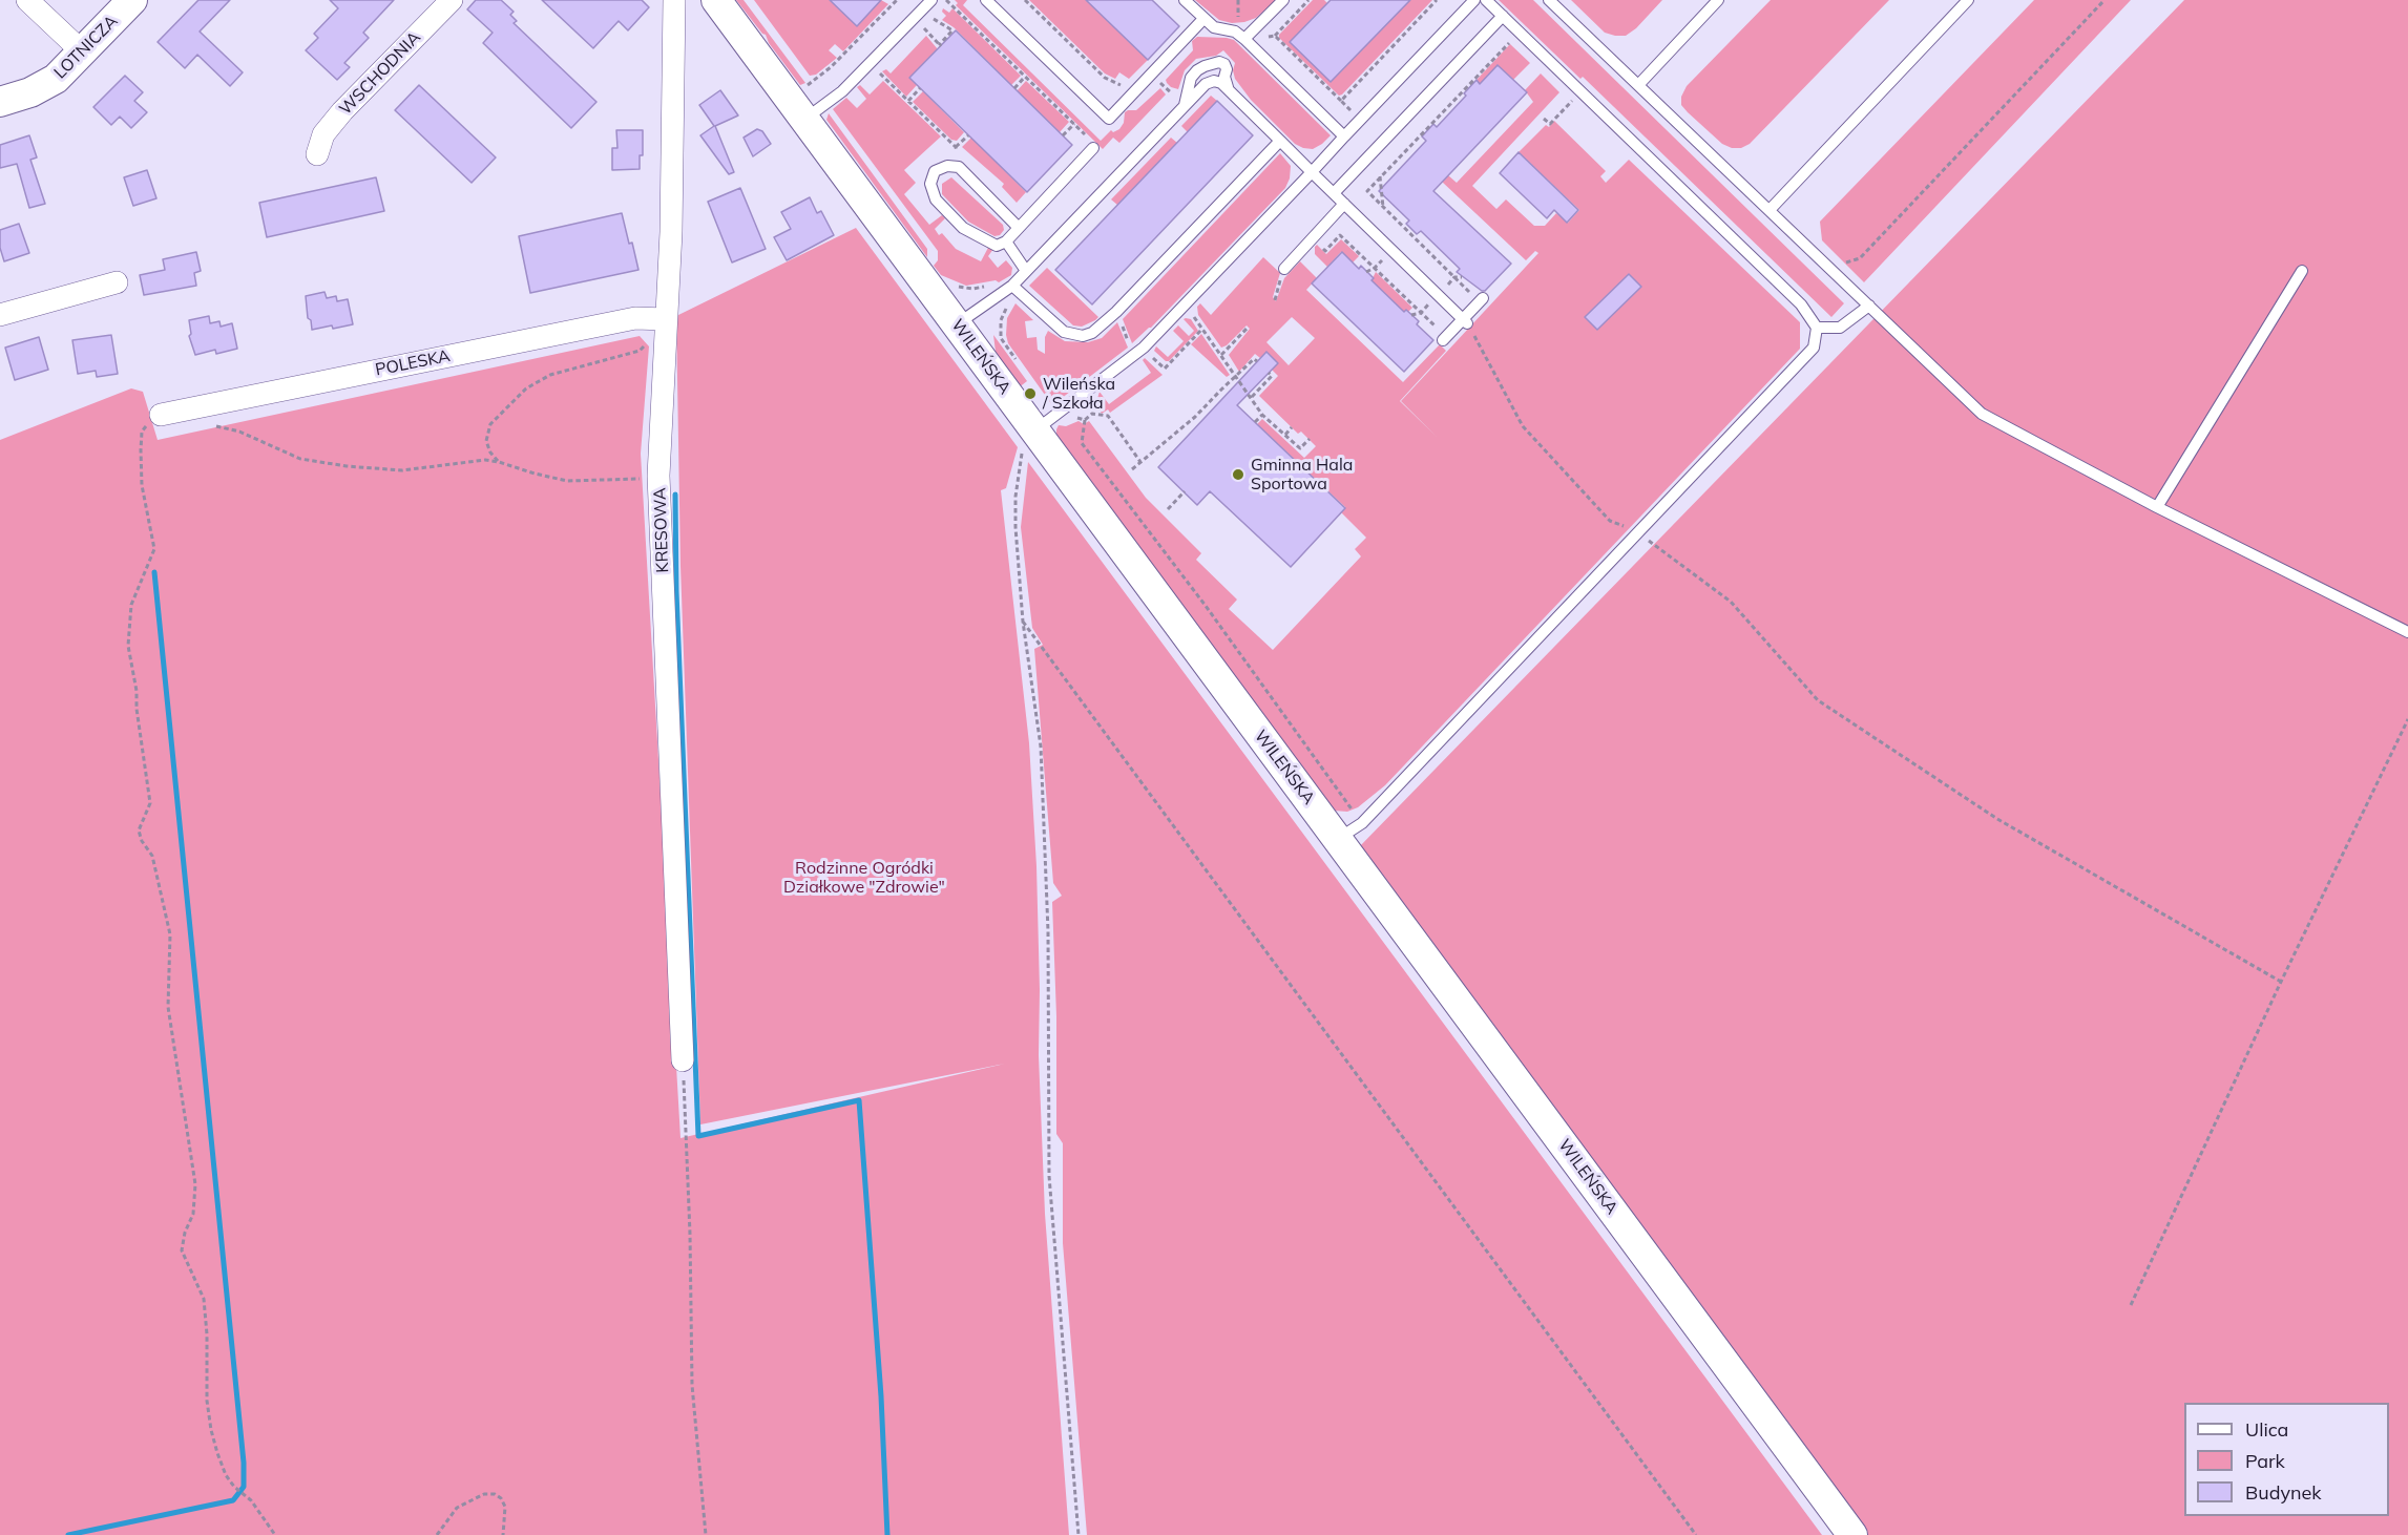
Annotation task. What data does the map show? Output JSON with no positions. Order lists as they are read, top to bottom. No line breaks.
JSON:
{"streets":{"street":["LOTNICZA","WSCHODNIA","WILEŃSKA","POLESKA","KRESOWA"]},"crossings":[["POLESKA","KRESOWA"]],"parks":["Rodzinne Ogródki Działkowe \"Zdrowie\""],"places":["Wileńska / Szkoła","Gminna Hala Sportowa"],"legend":["Ulica","Park","Budynek"]}
